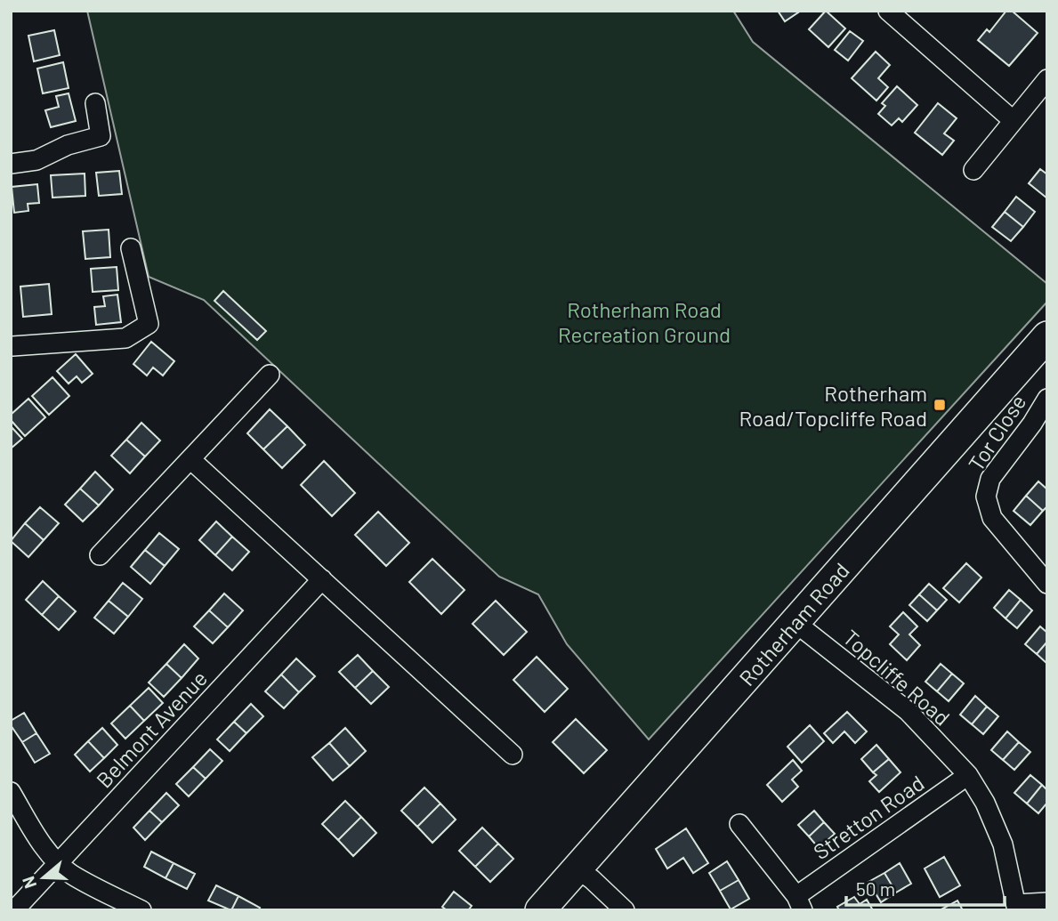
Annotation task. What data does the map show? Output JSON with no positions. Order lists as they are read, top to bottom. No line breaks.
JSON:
{"streets":{"main road":["Rotherham Road"],"street":["Tor Close","Topcliffe Road","Belmont Avenue","Stretton Road"]},"crossings":[["Rotherham Road","Topcliffe Road"],["Topcliffe Road","Stretton Road"]],"parks":["Rotherham Road Recreation Ground"],"places":{"transit":["Rotherham Road/Topcliffe Road"]},"scale_bar":"50 m","north":"left"}
